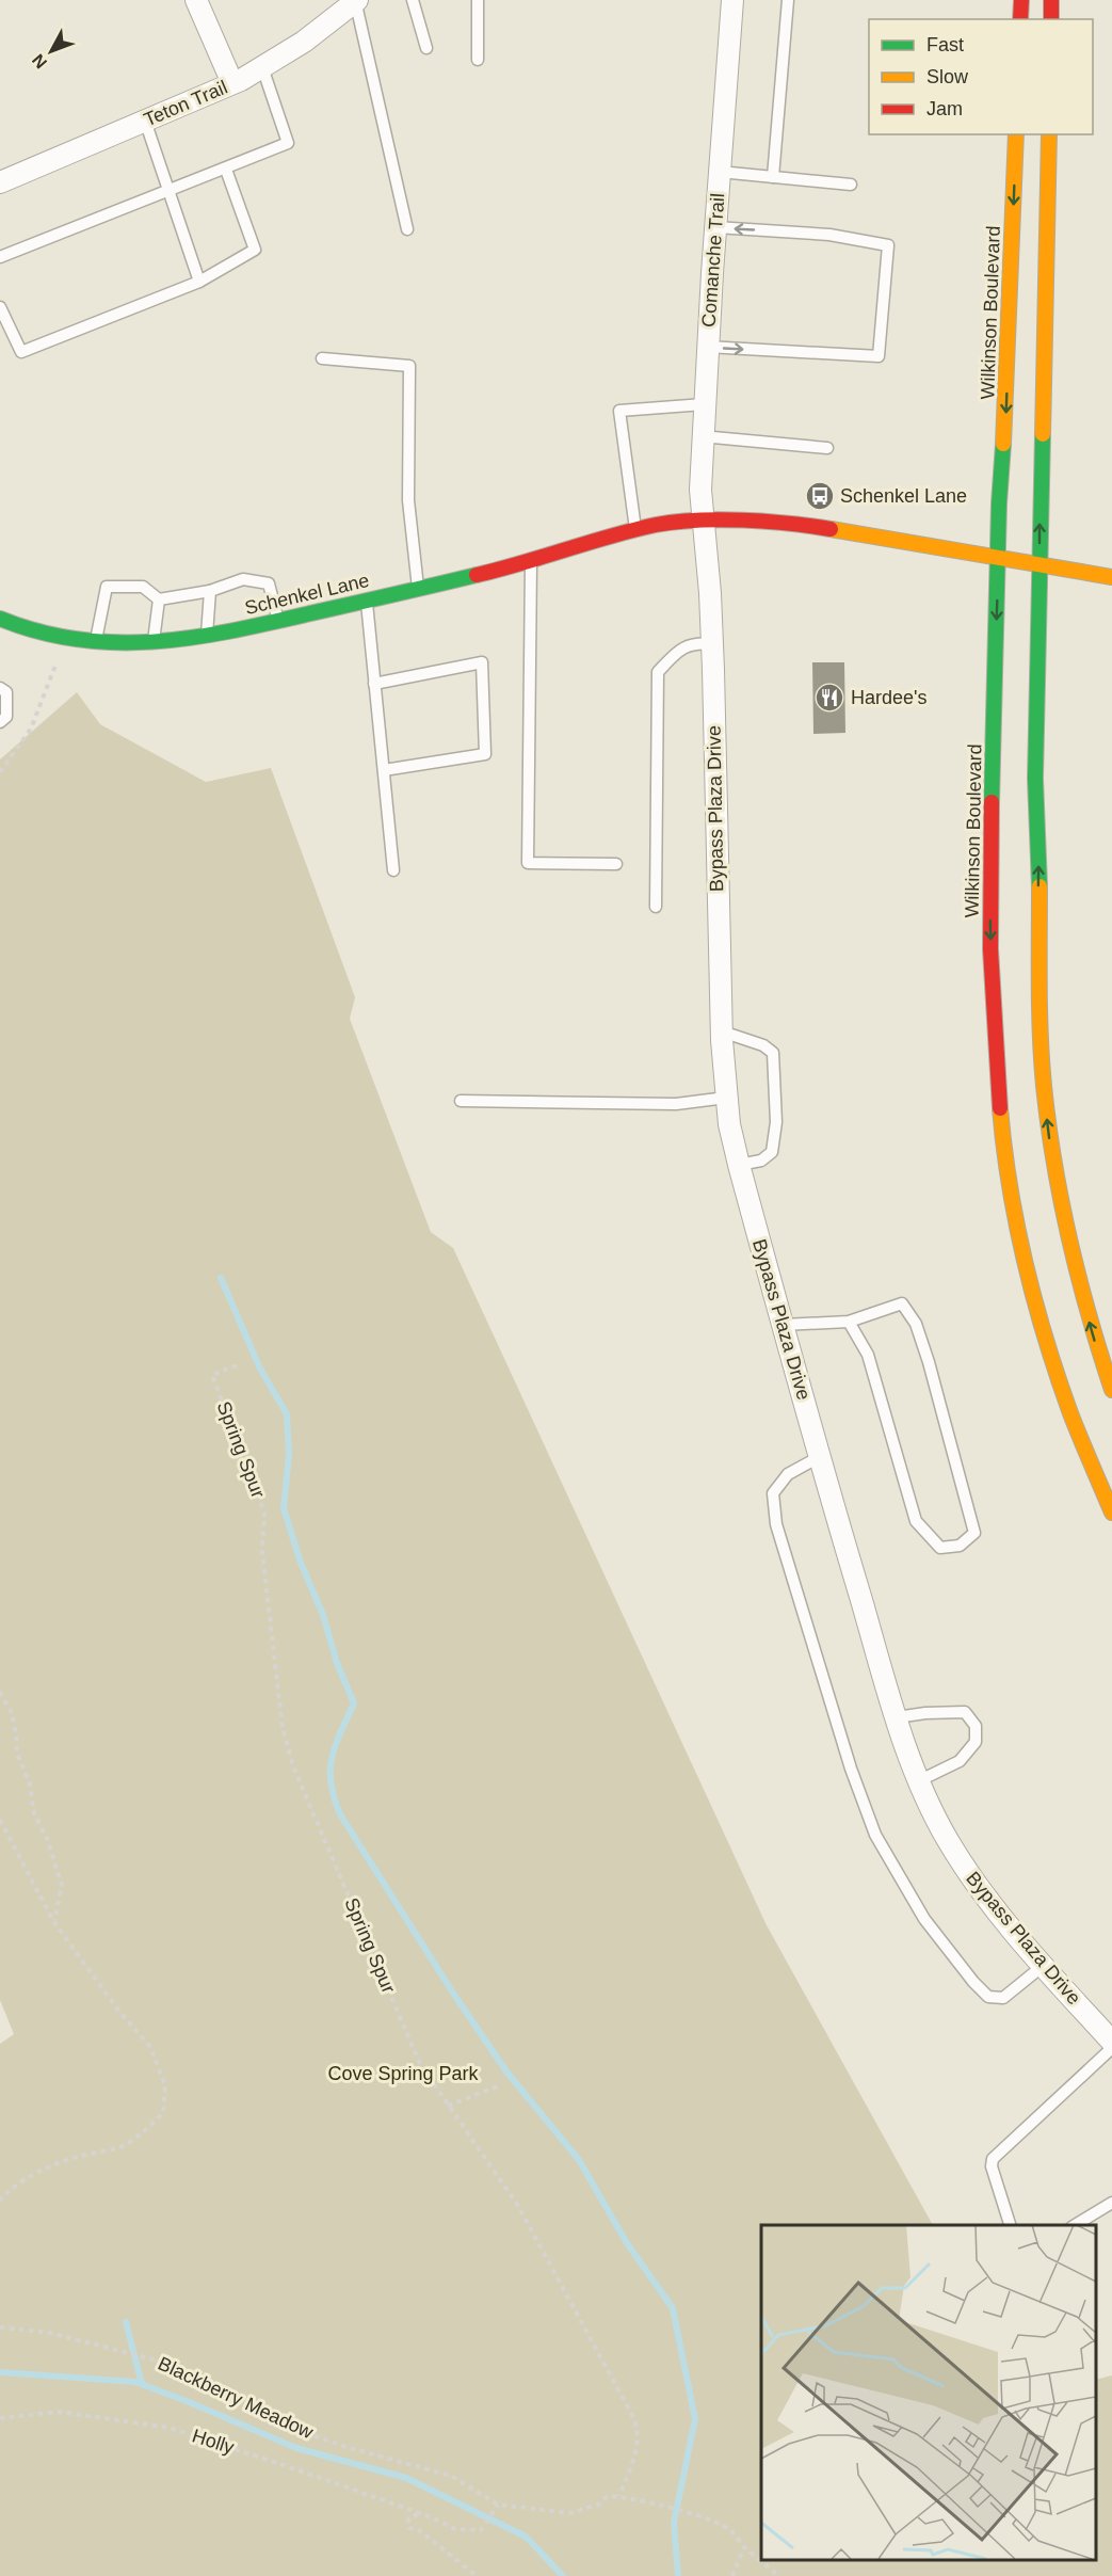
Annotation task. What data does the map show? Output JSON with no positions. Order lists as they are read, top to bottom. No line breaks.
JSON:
{"streets":{"main road":["Wilkinson Boulevard","Schenkel Lane"],"street":["Teton Trail","Comanche Trail","Bypass Plaza Drive"],"path":["Spring Spur","Blackberry Meadow","Holly"]},"crossings":[["Comanche Trail","Schenkel Lane"],["Comanche Trail","Bypass Plaza Drive"],["Wilkinson Boulevard","Schenkel Lane"],["Schenkel Lane","Bypass Plaza Drive"],["Blackberry Meadow","Holly"]],"parks":["Cove Spring Park"],"places":{"bus stop":["Schenkel Lane"],"restaurant":["Hardee's"]},"legend":["Fast","Slow","Jam"],"north":"bottom left"}
